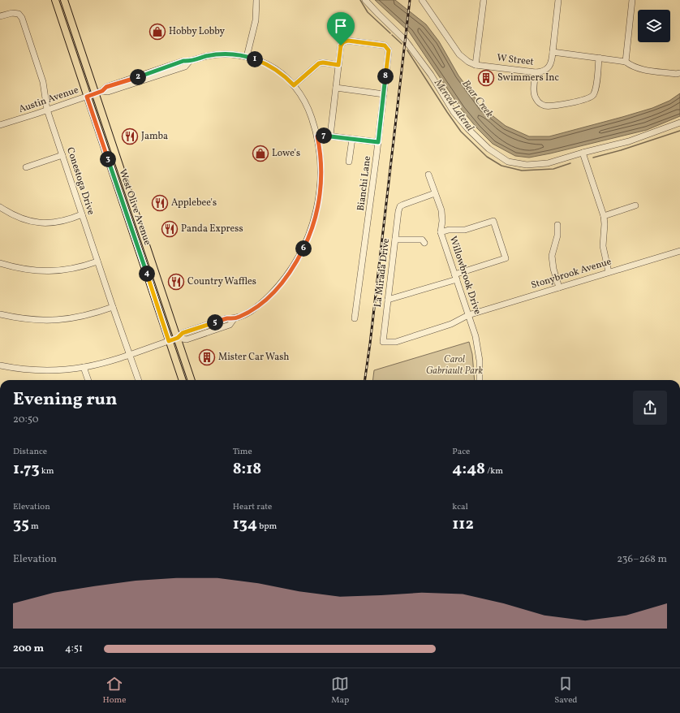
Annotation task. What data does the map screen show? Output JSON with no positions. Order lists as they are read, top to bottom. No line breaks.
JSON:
{"streets":{"main road":["West Olive Avenue"],"street":["W Street","Austin Avenue","Conestoga Drive","Bianchi Lane","La Mirada Drive","Stonybrook Avenue","Willowbrook Drive"]},"crossings":[["Austin Avenue","Conestoga Drive"],["Austin Avenue","West Olive Avenue"],["La Mirada Drive","Stonybrook Avenue"],["La Mirada Drive","Willowbrook Drive"],["Stonybrook Avenue","Willowbrook Drive"]],"water":["Bear Creek","Merced Lateral"],"parks":["Carol Gabriault Park"],"places":{"shop":["Hobby Lobby","Lowe's"],"building":["Swimmers Inc","Mister Car Wash"],"restaurant":["Jamba","Applebee's","Panda Express","Country Waffles"]},"page":{"pins":["1","8","2","7","3","6","4","5"],"heading":["Evening run","20:50"],"stats":[["Distance","1.73 km"],["Time","8:18"],["Pace","4:48 /km"],["Elevation","35 m"],["Heart rate","134 bpm"],["kcal","112"]],"chart":["Elevation","236–268 m"],"list":[{"name":"200 m","note":"4:51"}],"tabs":["Home","Map","Saved"]}}
